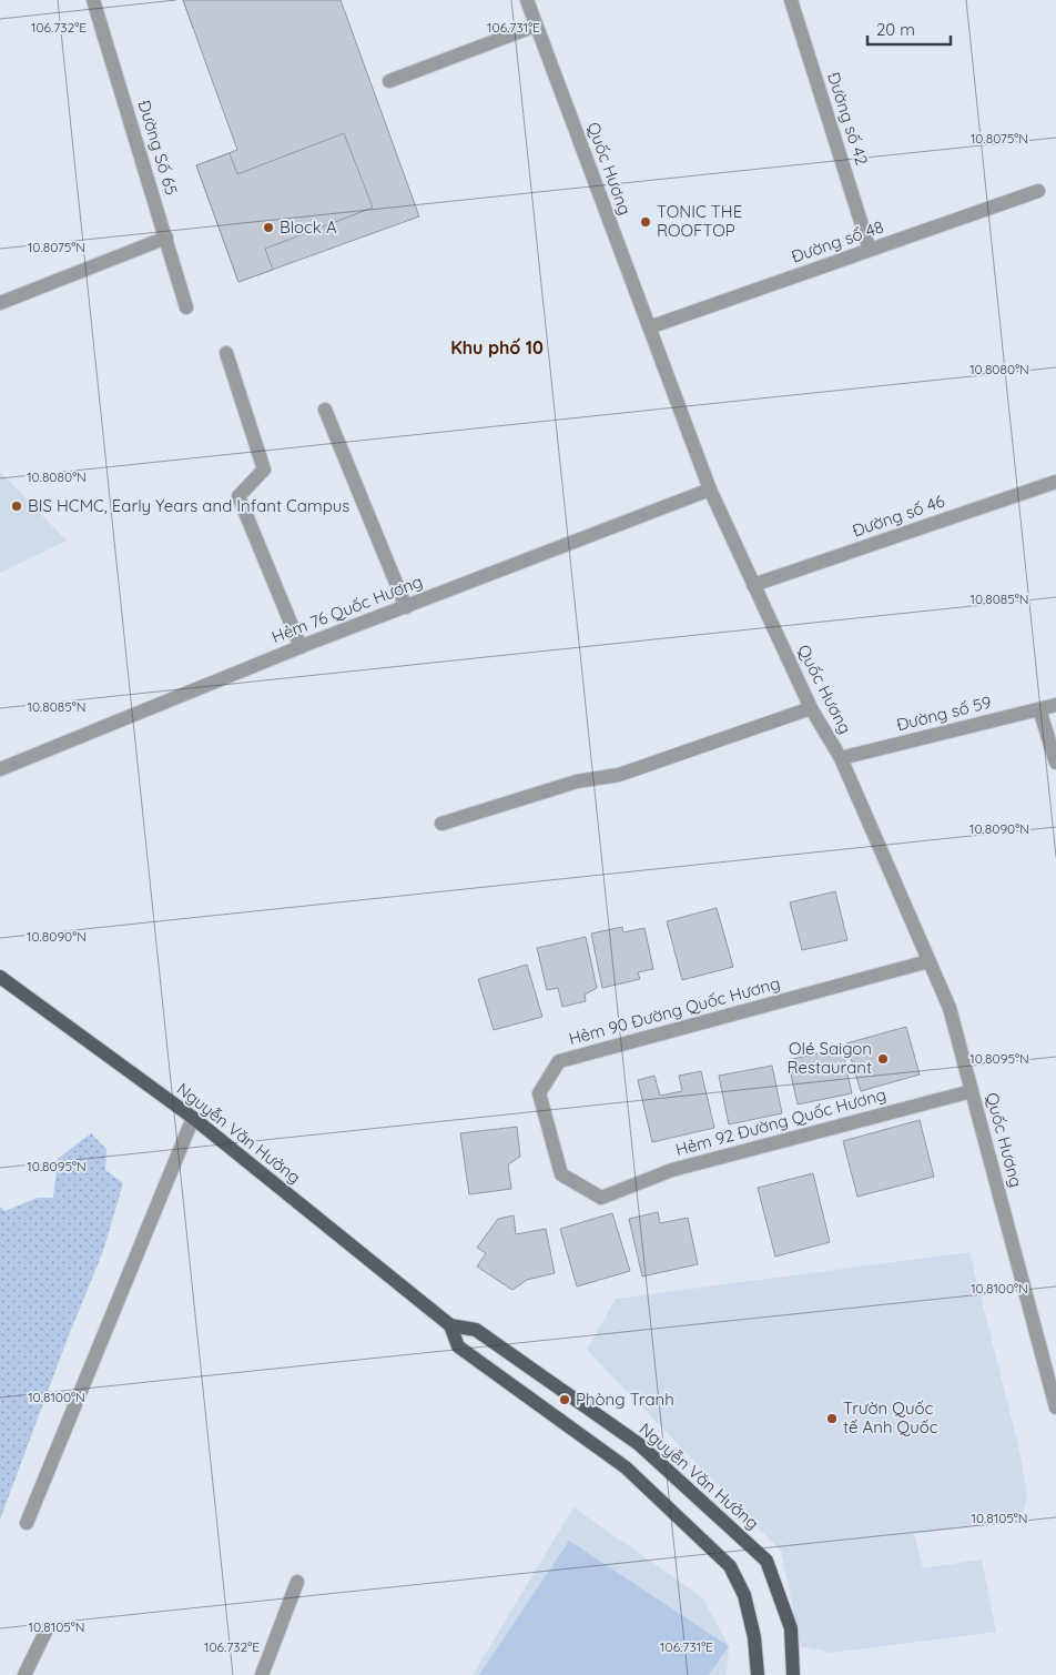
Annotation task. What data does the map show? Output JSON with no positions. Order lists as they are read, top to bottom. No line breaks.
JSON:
{"streets":{"main road":["Nguyễn Văn Hưởng"],"street":["Đường số 42","Đường Số 65","Quốc Hương","Đường số 48","Đường số 46","Hẻm 76 Quốc Hương","Đường số 59","Hẻm 90 Đường Quốc Hương","Hẻm 92 Đường Quốc Hương"]},"crossings":[["Đường số 42","Đường số 48"],["Quốc Hương","Đường số 48"],["Quốc Hương","Đường số 46"],["Quốc Hương","Hẻm 76 Quốc Hương"],["Quốc Hương","Đường số 59"],["Quốc Hương","Hẻm 90 Đường Quốc Hương"],["Quốc Hương","Hẻm 92 Đường Quốc Hương"],["Hẻm 90 Đường Quốc Hương","Hẻm 92 Đường Quốc Hương"]],"districts":["Khu phố 10"],"places":["TONIC THE ROOFTOP","Block A","BIS HCMC, Early Years and Infant Campus","Olé Saigon Restaurant","Phòng Tranh","Trườn Quốc tế Anh Quốc"],"scale_bar":"20 m","coordinates":["106.732°E","106.731°E","10.8075°N","10.8080°N","10.8085°N","10.8090°N","10.8095°N","10.8100°N","10.8105°N"]}
